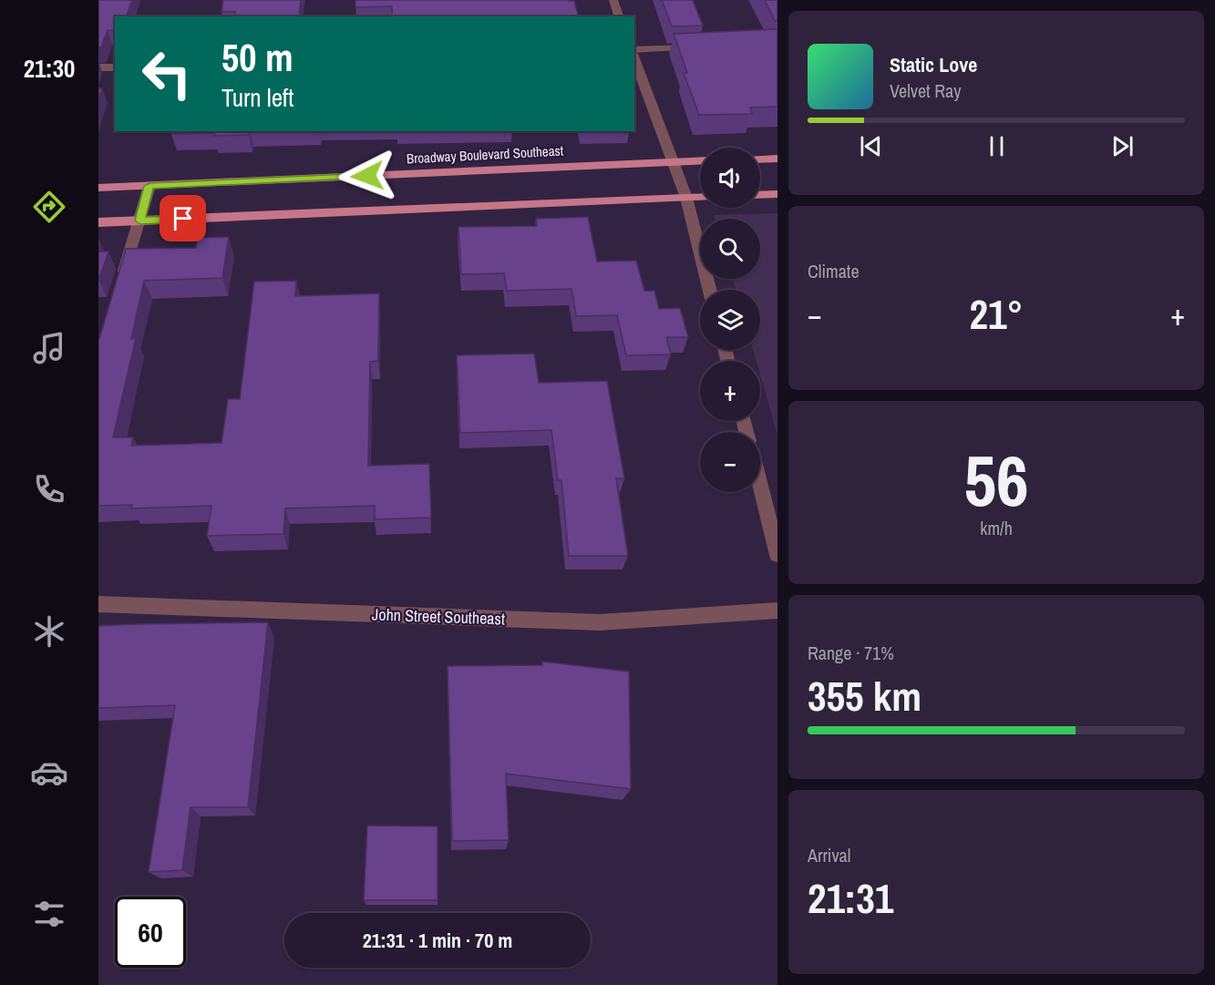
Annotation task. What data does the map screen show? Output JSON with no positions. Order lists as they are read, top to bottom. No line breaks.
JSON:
{"streets":{"main road":["Broadway Boulevard Southeast"],"street":["John Street Southeast"]},"page":{"tabs":"21:30","turn":["50 m","Turn left"],"song":["Static Love","Velvet Ray"],"map_buttons":["+","−"],"tile":["Climate",["56","km/h"],["Range · 71%","355 km"],["Arrival","21:31"]],"heat":["−","21°","+"],"limit":"60","trip":"21:31 · 1 min · 70 m"}}
